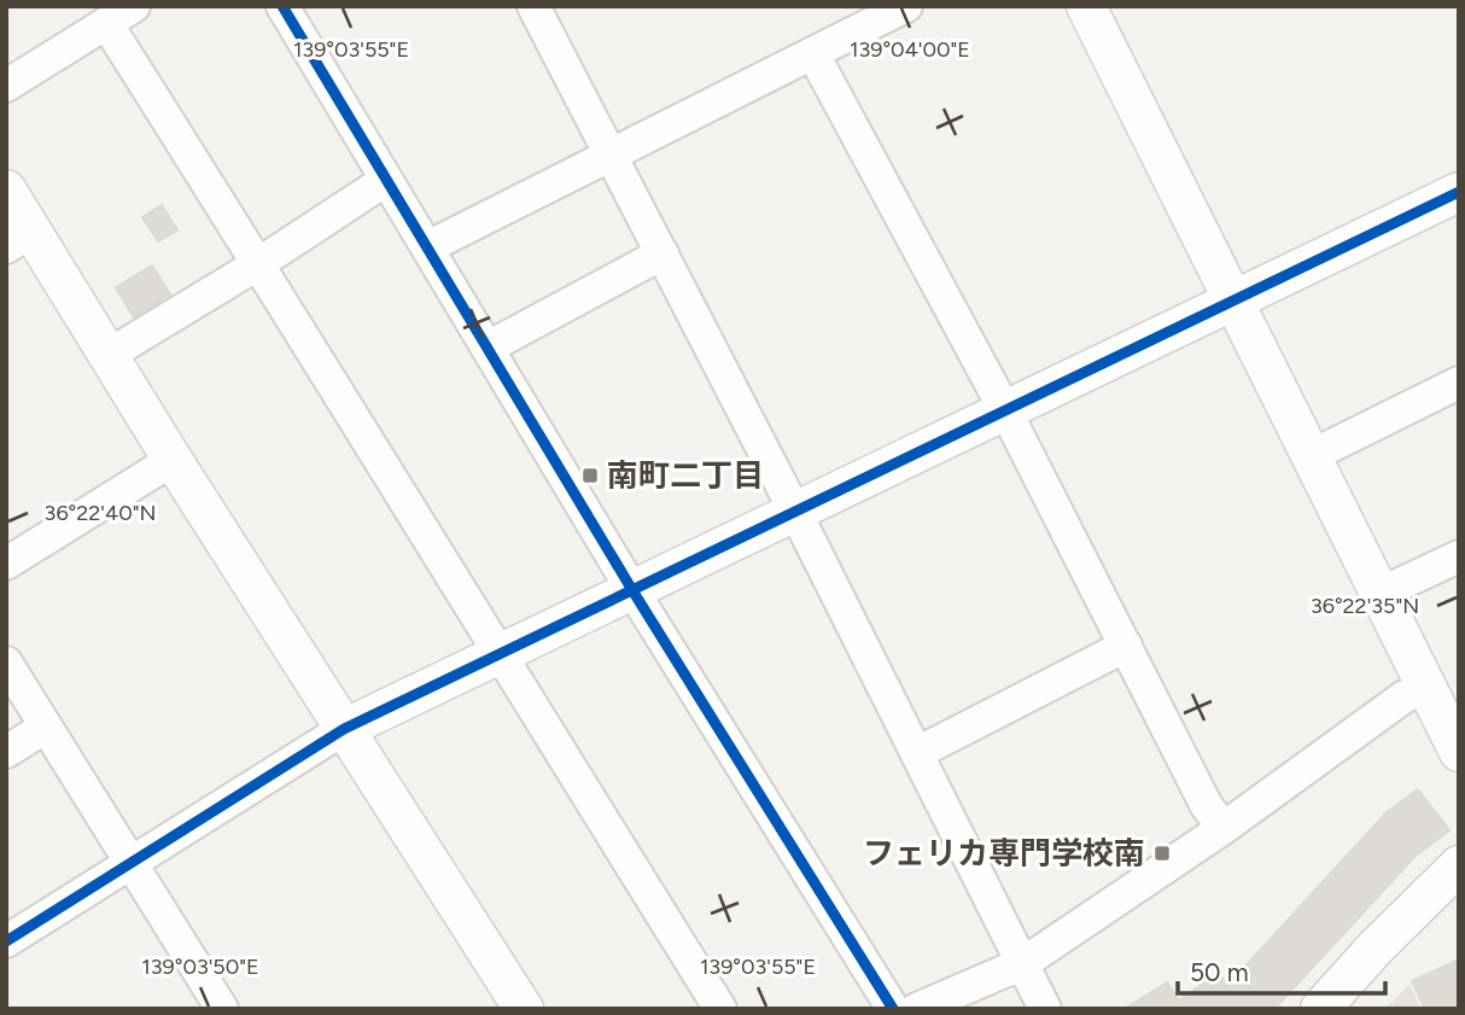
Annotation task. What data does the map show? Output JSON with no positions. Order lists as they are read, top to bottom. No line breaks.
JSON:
{"places":{"transit":["南町二丁目","フェリカ専門学校南"]},"scale_bar":"50 m","coordinates":["139°03'55\"E","139°04'00\"E","36°22'40\"N","36°22'35\"N","139°03'50\"E"]}
